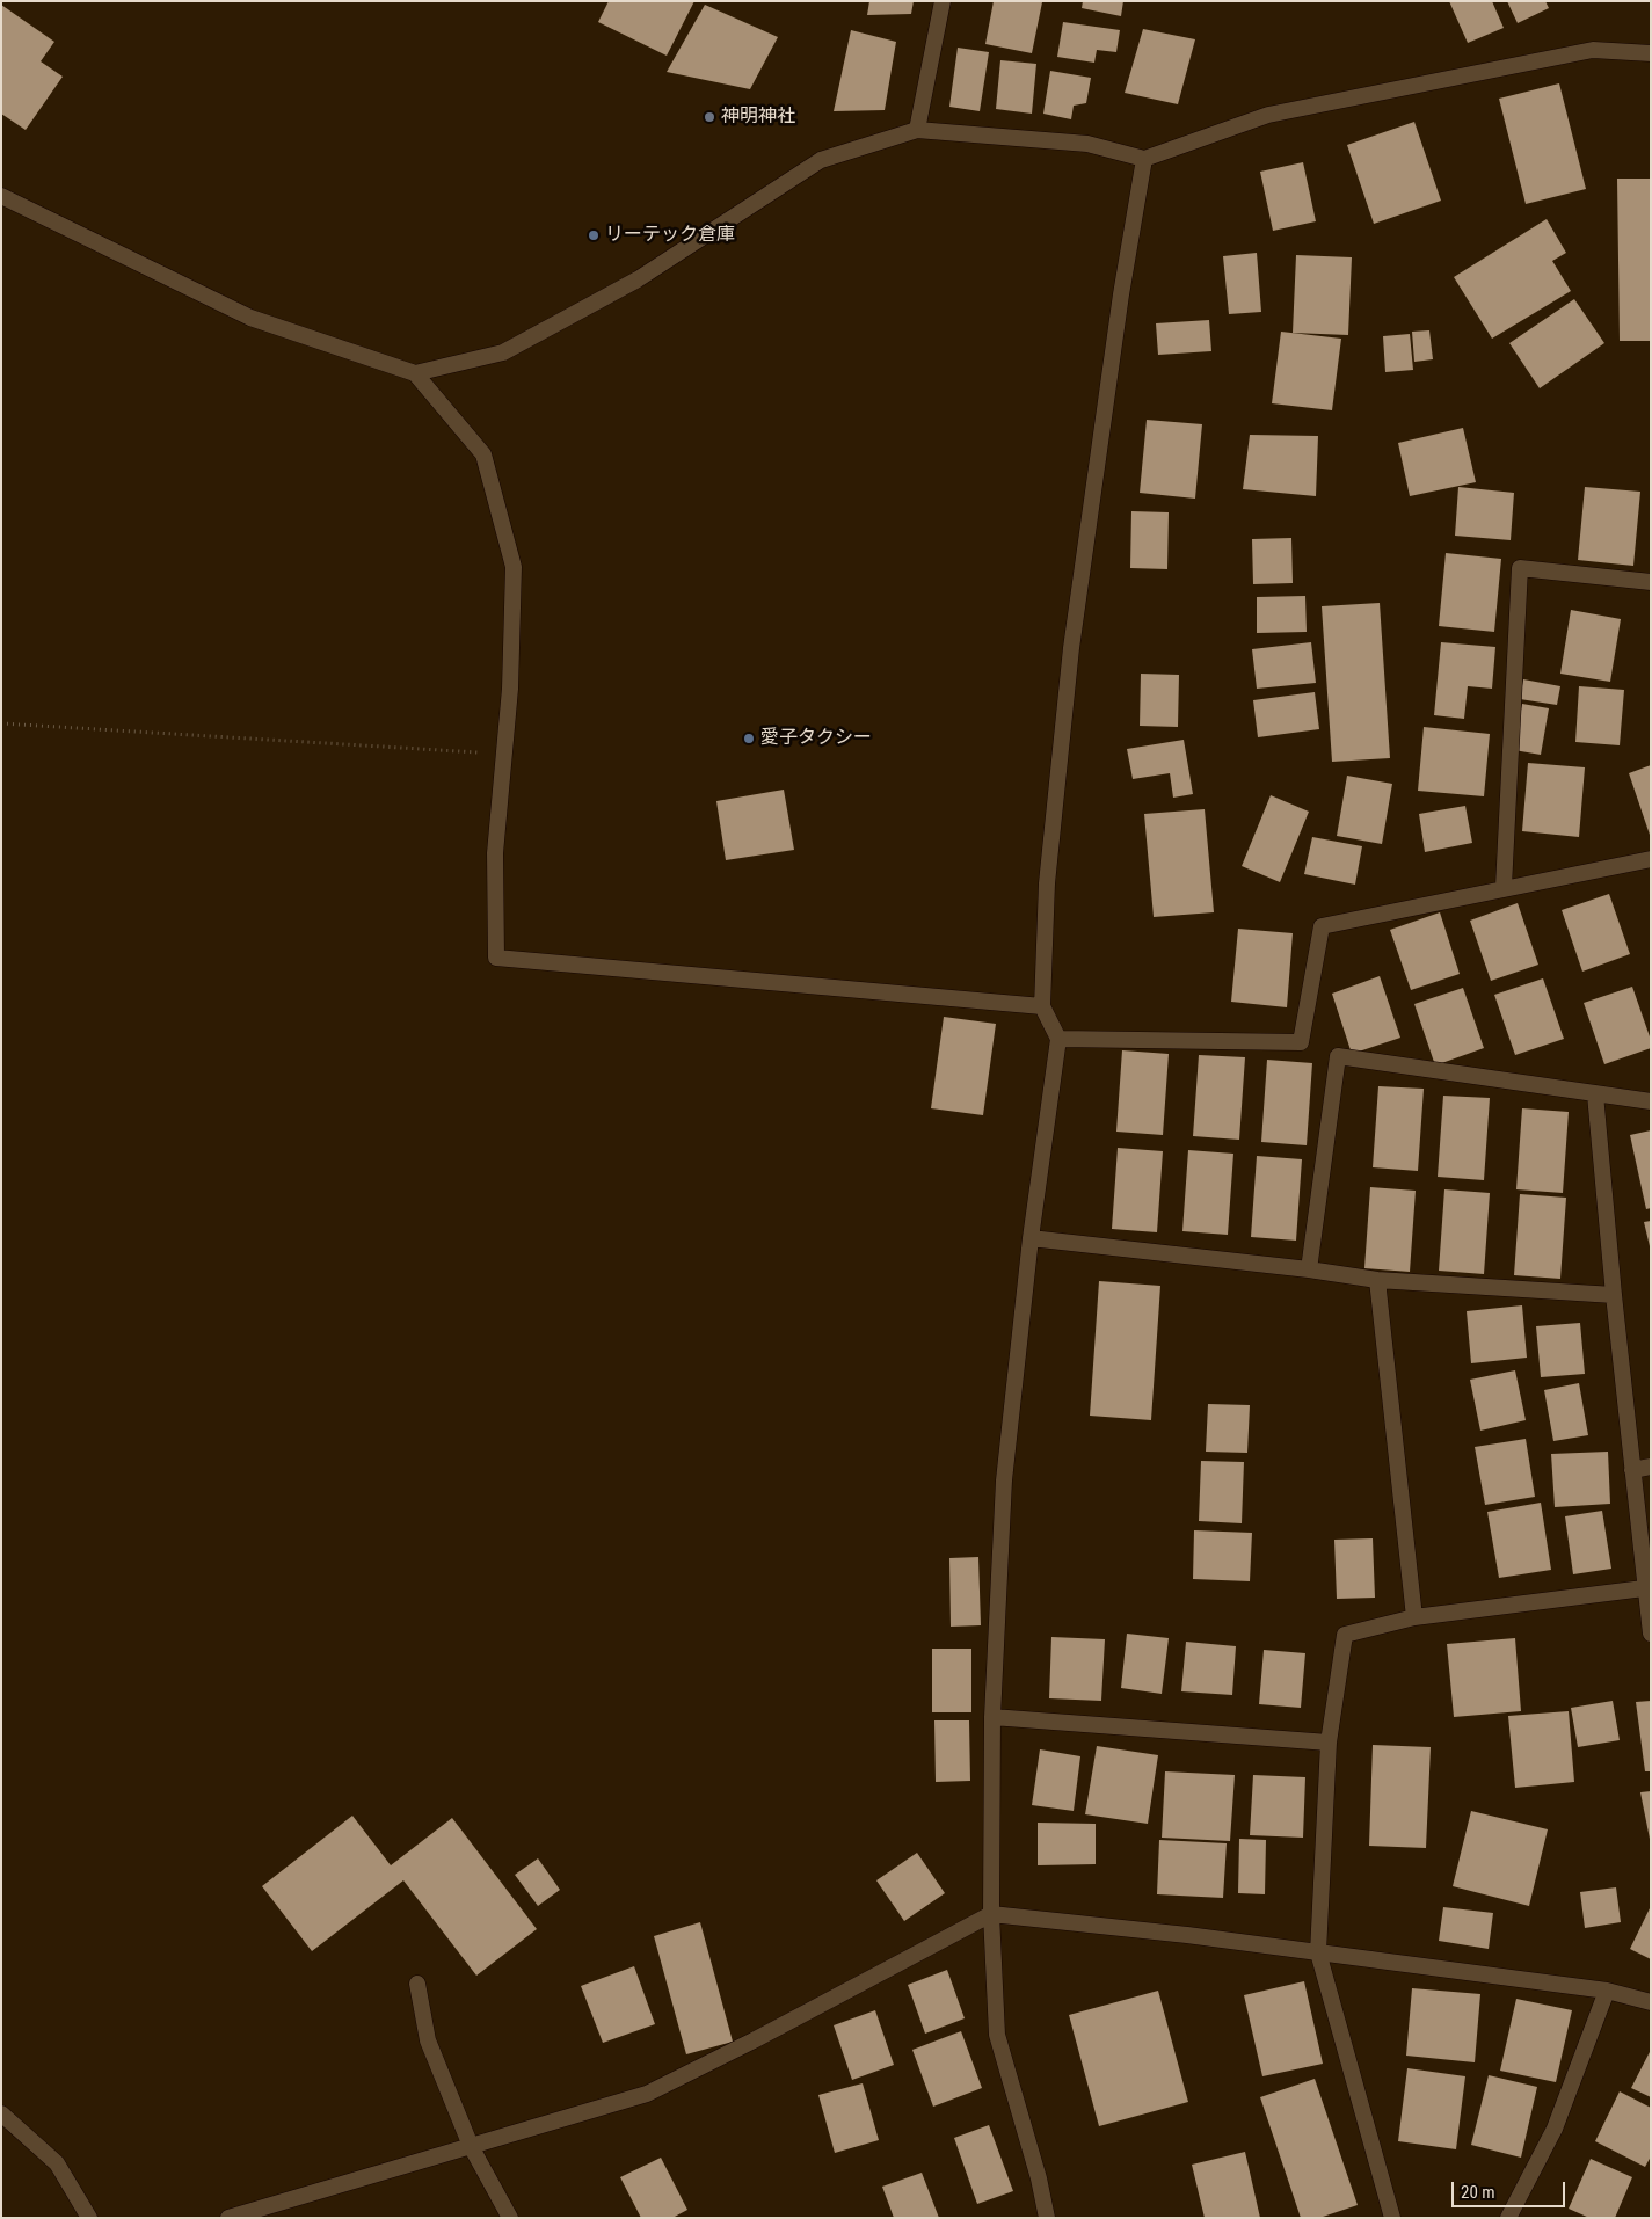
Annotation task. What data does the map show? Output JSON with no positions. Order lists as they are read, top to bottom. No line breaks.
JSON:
{"places":["神明神社","リーテック倉庫","愛子タクシー"],"scale_bar":"20 m"}
